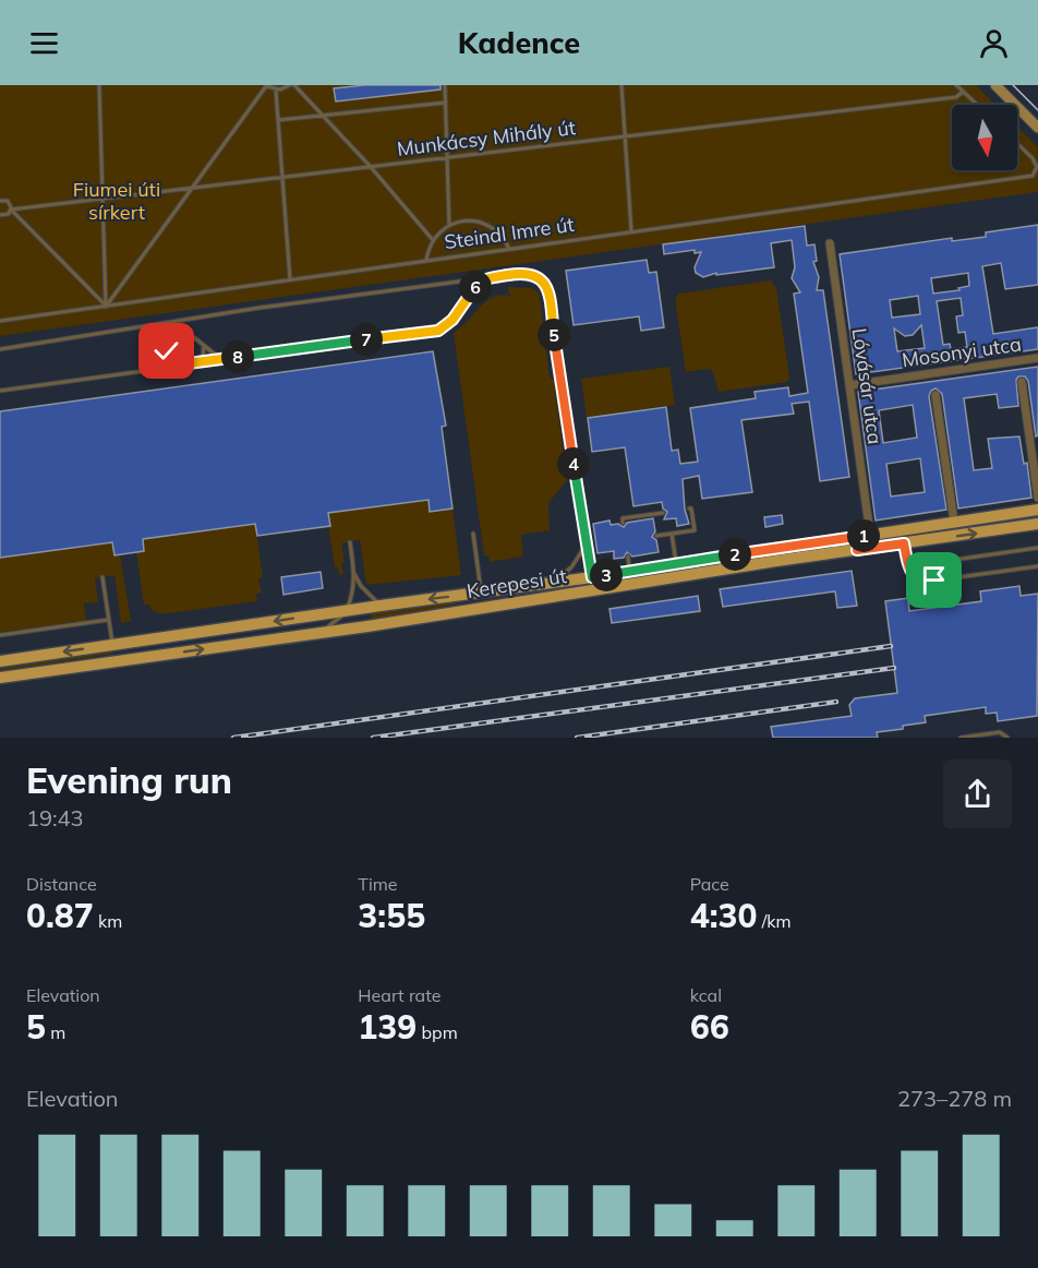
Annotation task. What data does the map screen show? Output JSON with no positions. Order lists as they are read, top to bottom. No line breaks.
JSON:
{"streets":{"main road":["Kerepesi út"],"street":["Mosonyi utca","Lóvásár utca"],"lane":["Munkácsy Mihály út","Steindl Imre út"]},"crossings":[["Mosonyi utca","Lóvásár utca"],["Lóvásár utca","Kerepesi út"]],"parks":["Fiumei úti sírkert"],"north":"bottom","page":{"header":"Kadence","pins":["6","5","7","8","4","1","2","3"],"heading":["Evening run","19:43"],"stats":[["Distance","0.87 km"],["Time","3:55"],["Pace","4:30 /km"],["Elevation","5 m"],["Heart rate","139 bpm"],["kcal","66"]],"chart":["Elevation","273–278 m"]}}
